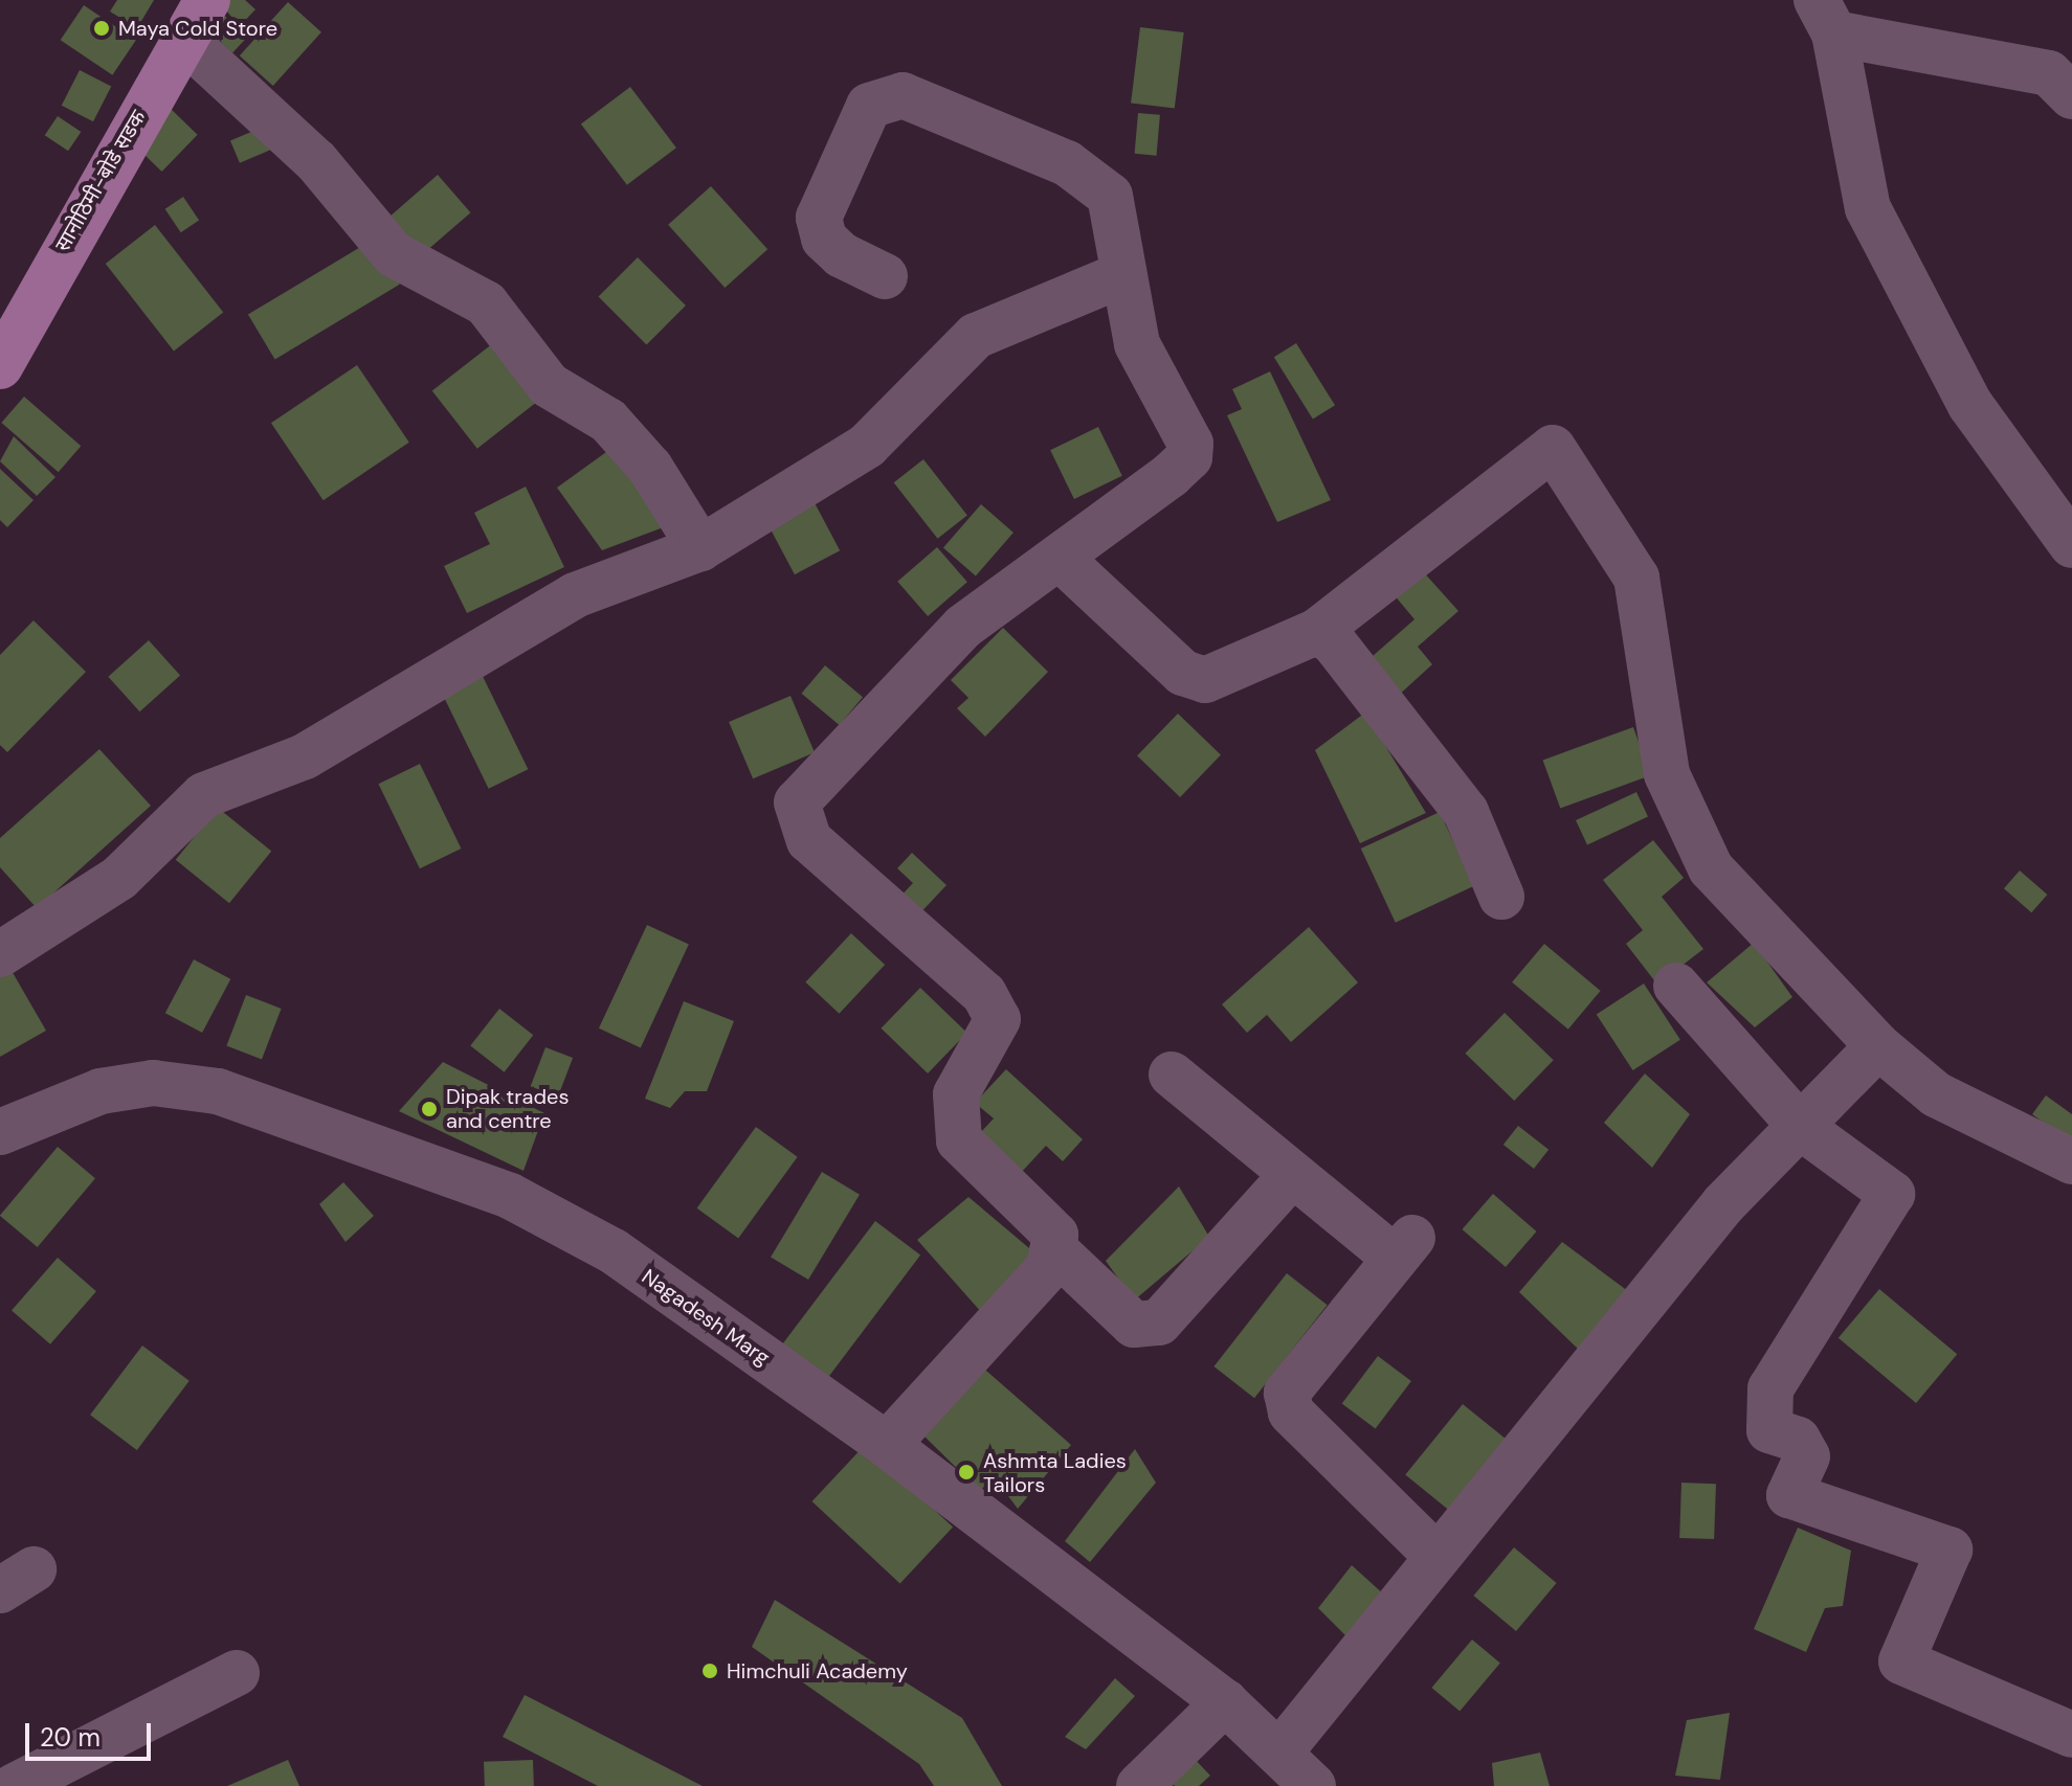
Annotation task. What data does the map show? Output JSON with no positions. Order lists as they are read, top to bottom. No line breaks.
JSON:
{"streets":{"main road":["सानोठिमी-बोडे सडक"],"street":["Nagadesh Marg"]},"places":["Maya Cold Store","Dipak trades and centre","Ashmta Ladies Tailors","Himchuli Academy"],"scale_bar":"20 m"}
